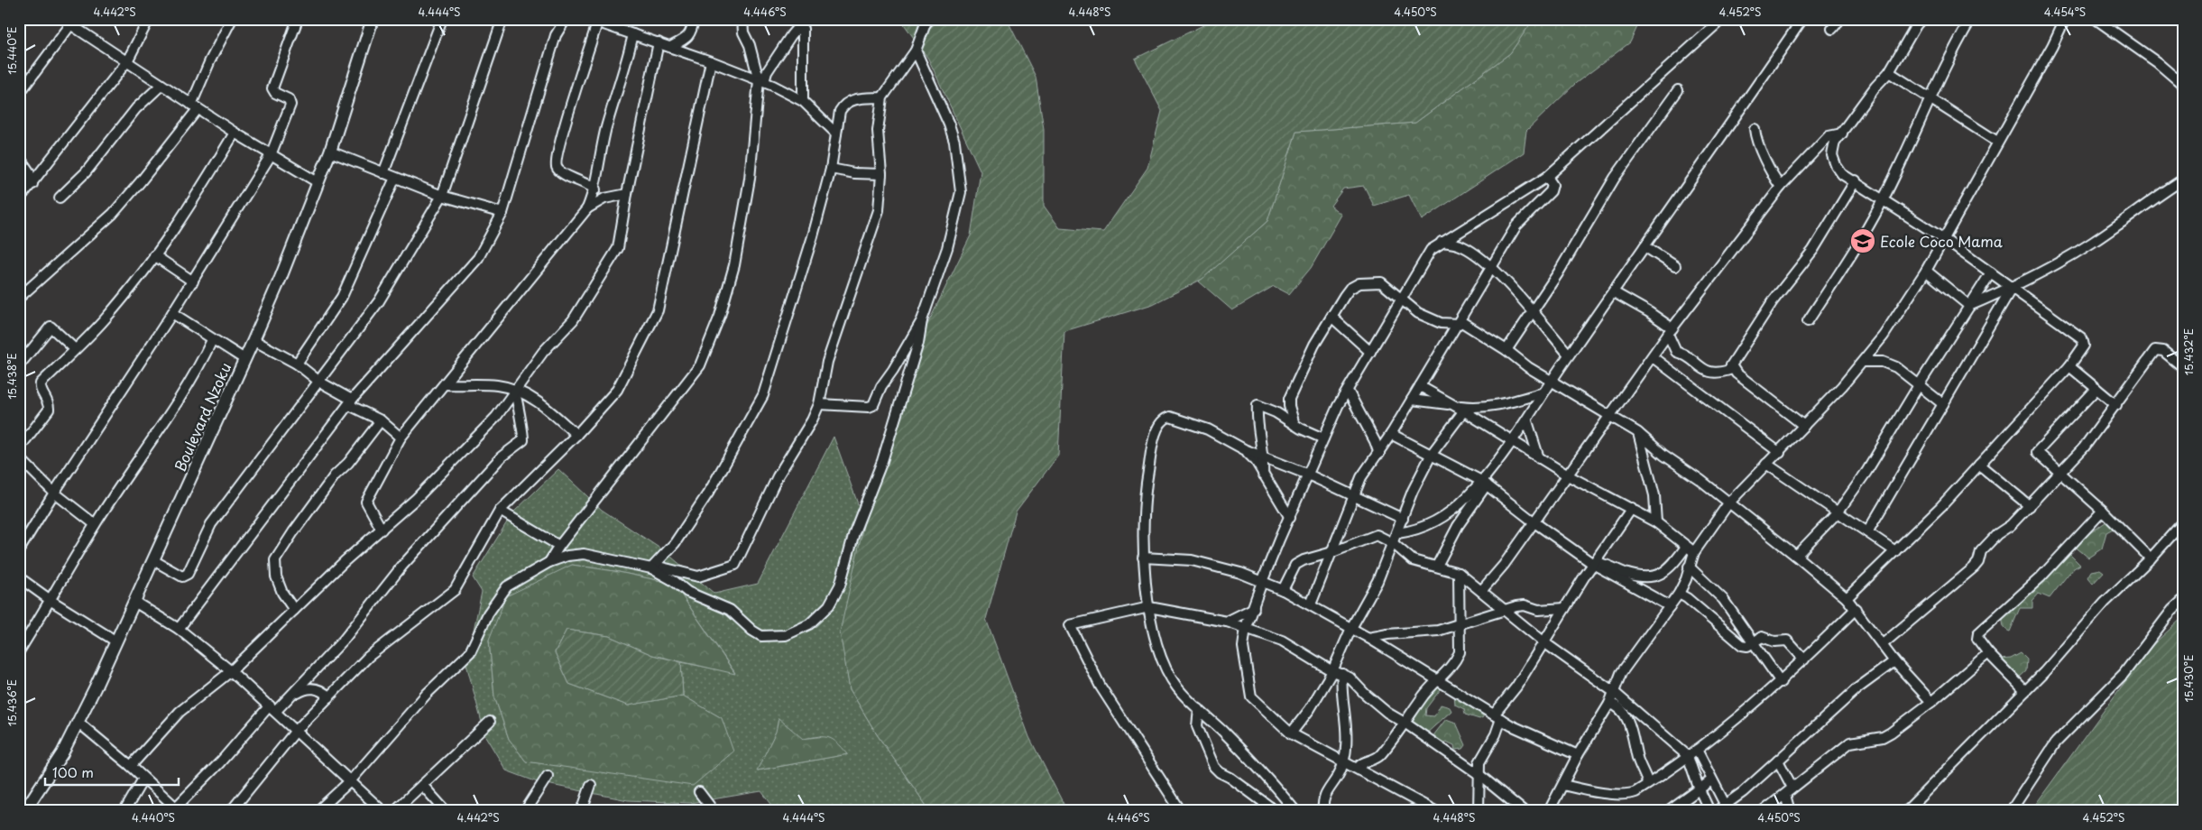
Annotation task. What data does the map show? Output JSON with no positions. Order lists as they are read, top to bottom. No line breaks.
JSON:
{"streets":{"street":["Boulevard Nzoku"]},"places":{"school or university":["Ecole Coco Mama"]},"scale_bar":"100 m","coordinates":["4.442°S","4.444°S","4.446°S","4.448°S","4.450°S","4.452°S","4.454°S","15.440°E","15.432°E","15.438°E","15.430°E","15.436°E","4.440°S"]}
